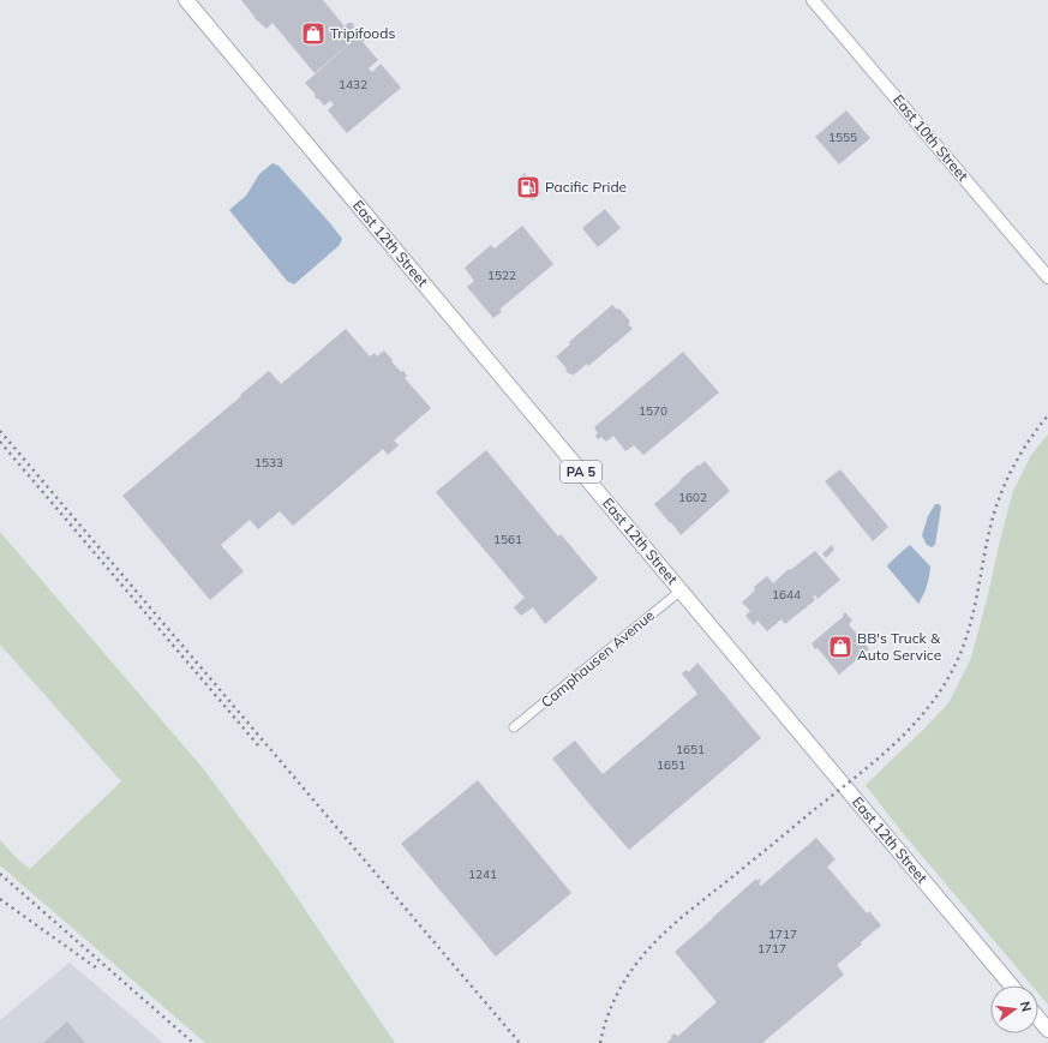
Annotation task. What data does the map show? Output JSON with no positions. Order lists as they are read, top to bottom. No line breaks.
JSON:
{"streets":{"main road":["East 12th Street","PA 5"],"street":["East 10th Street","Camphausen Avenue"]},"crossings":[["East 12th Street","Camphausen Avenue"]],"places":{"shop":["Tripifoods","BB's Truck & Auto Service"],"fuel station":["Pacific Pride"]},"house_numbers":["1432","1555","1522","1570","1533","1602","1561","1644","1651","1651","1241","1717","1717"],"north":"right"}
